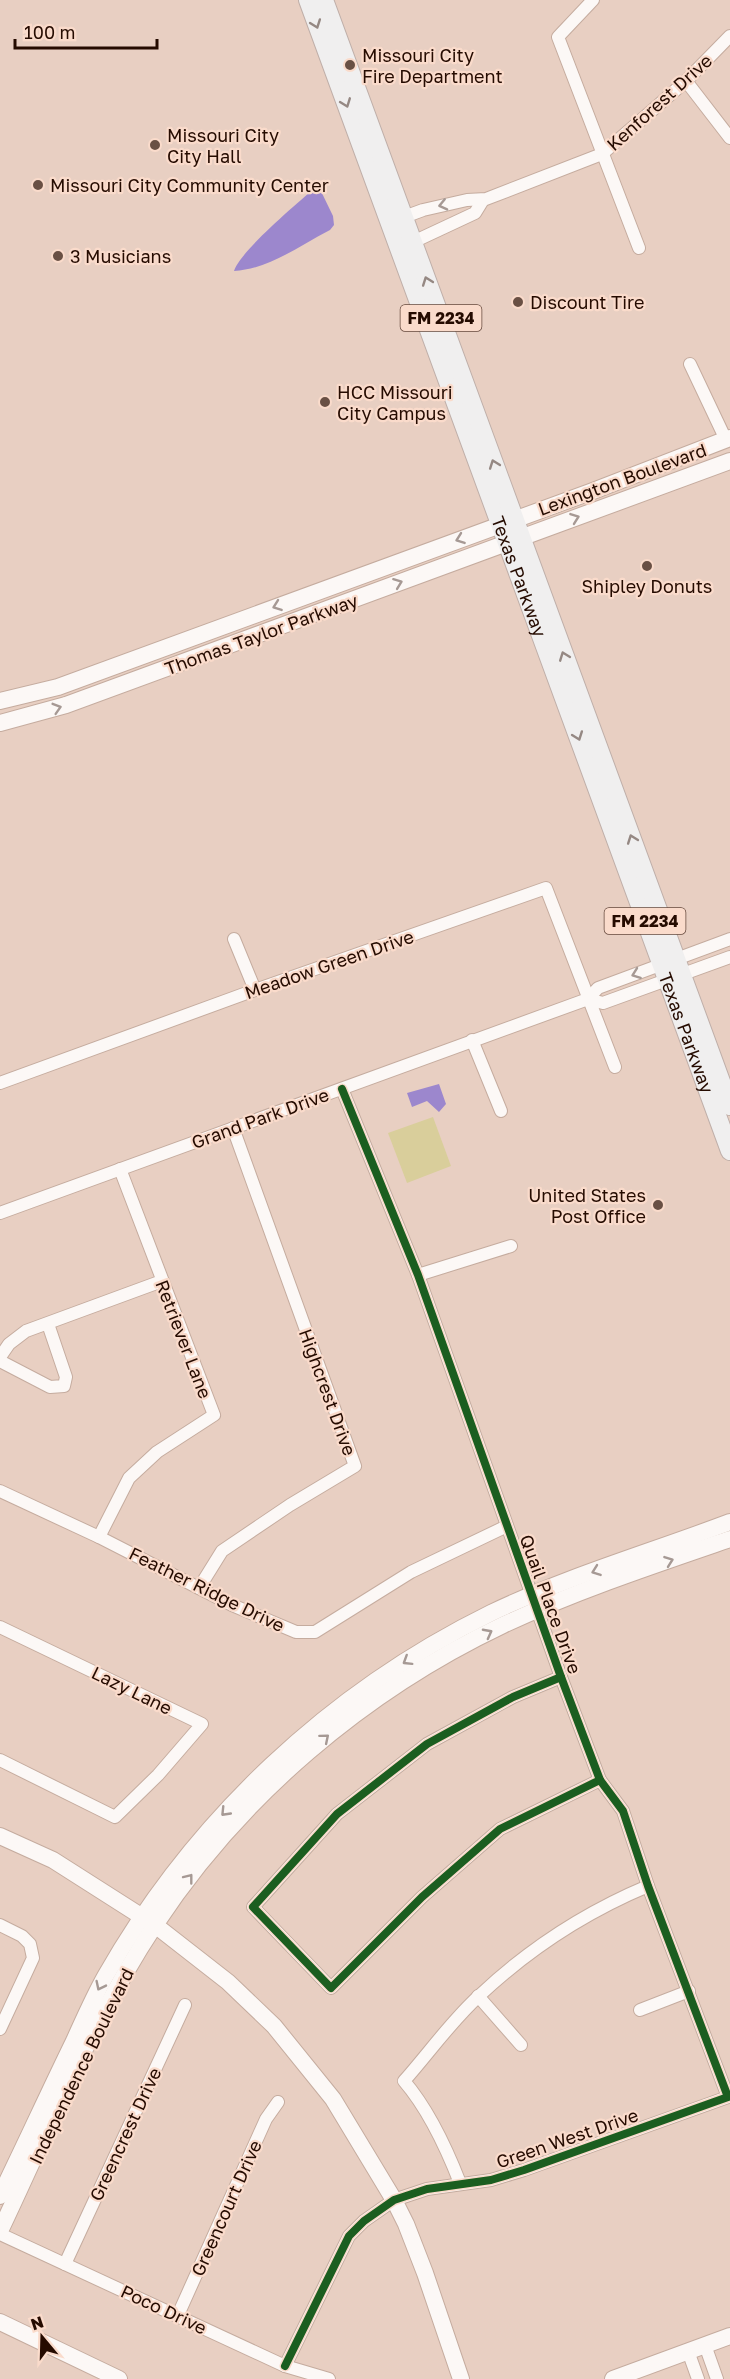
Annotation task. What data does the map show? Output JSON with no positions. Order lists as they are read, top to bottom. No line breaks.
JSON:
{"streets":{"main road":["FM 2234","Texas Parkway"],"street":["Kenforest Drive","Lexington Boulevard","Thomas Taylor Parkway","Meadow Green Drive","Grand Park Drive","Retriever Lane","Highcrest Drive","Feather Ridge Drive","Quail Place Drive","Lazy Lane","Independence Boulevard","Greencrest Drive","Green West Drive","Greencourt Drive","Poco Drive"]},"crossings":[["Kenforest Drive","Texas Parkway"],["Lexington Boulevard","Texas Parkway"],["Lexington Boulevard","Thomas Taylor Parkway"],["Texas Parkway","Thomas Taylor Parkway"],["Texas Parkway","Grand Park Drive"],["Meadow Green Drive","Grand Park Drive"],["Grand Park Drive","Retriever Lane"],["Grand Park Drive","Highcrest Drive"],["Grand Park Drive","Quail Place Drive"],["Retriever Lane","Feather Ridge Drive"],["Highcrest Drive","Feather Ridge Drive"],["Feather Ridge Drive","Quail Place Drive"],["Quail Place Drive","Independence Boulevard"],["Quail Place Drive","Green West Drive"],["Independence Boulevard","Poco Drive"],["Greencrest Drive","Poco Drive"],["Green West Drive","Poco Drive"],["Greencourt Drive","Poco Drive"]],"places":["Missouri City Fire Department","Missouri City City Hall","Missouri City Community Center","3 Musicians","Discount Tire","HCC Missouri City Campus","Shipley Donuts","United States Post Office"],"scale_bar":"100 m","north":"top"}
